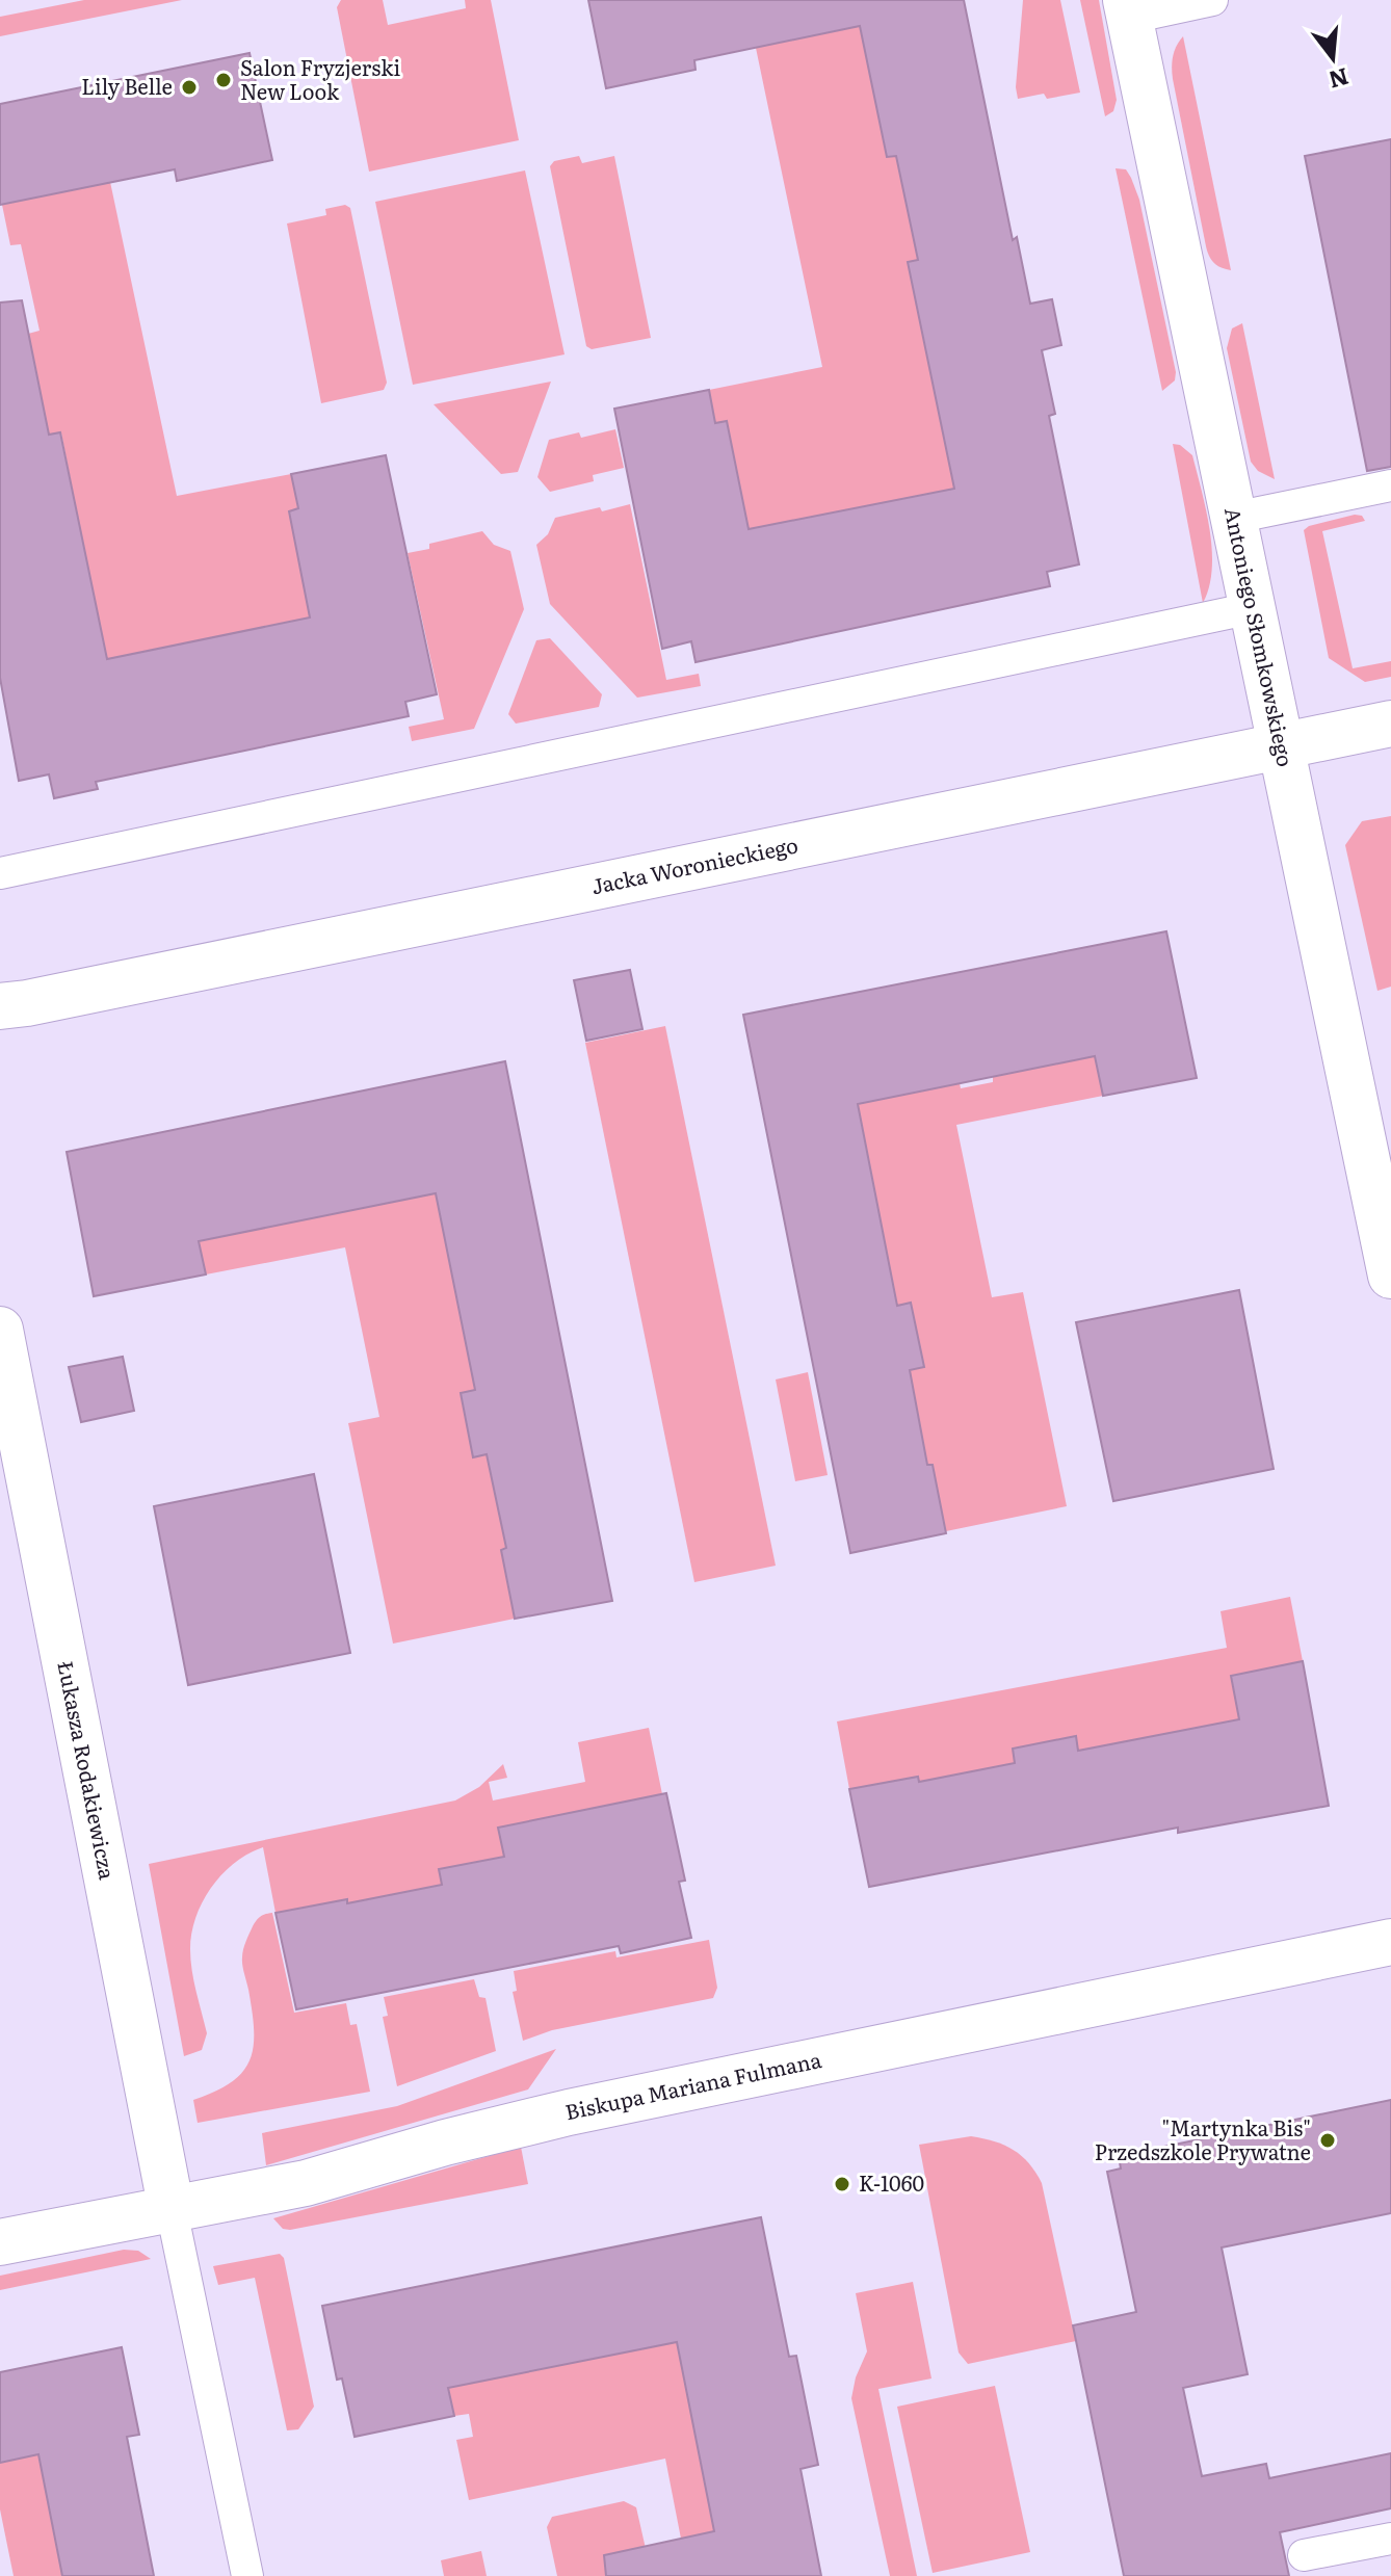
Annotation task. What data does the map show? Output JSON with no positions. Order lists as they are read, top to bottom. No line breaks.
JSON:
{"streets":{"street":["Antoniego Słomkowskiego","Jacka Woronieckiego","Łukasza Rodakiewicza","Biskupa Mariana Fulmana"]},"crossings":[["Antoniego Słomkowskiego","Jacka Woronieckiego"],["Łukasza Rodakiewicza","Biskupa Mariana Fulmana"]],"places":["Salon Fryzjerski New Look","Lily Belle","\"Martynka Bis\" Przedszkole Prywatne","K-1060"],"north":"bottom"}
